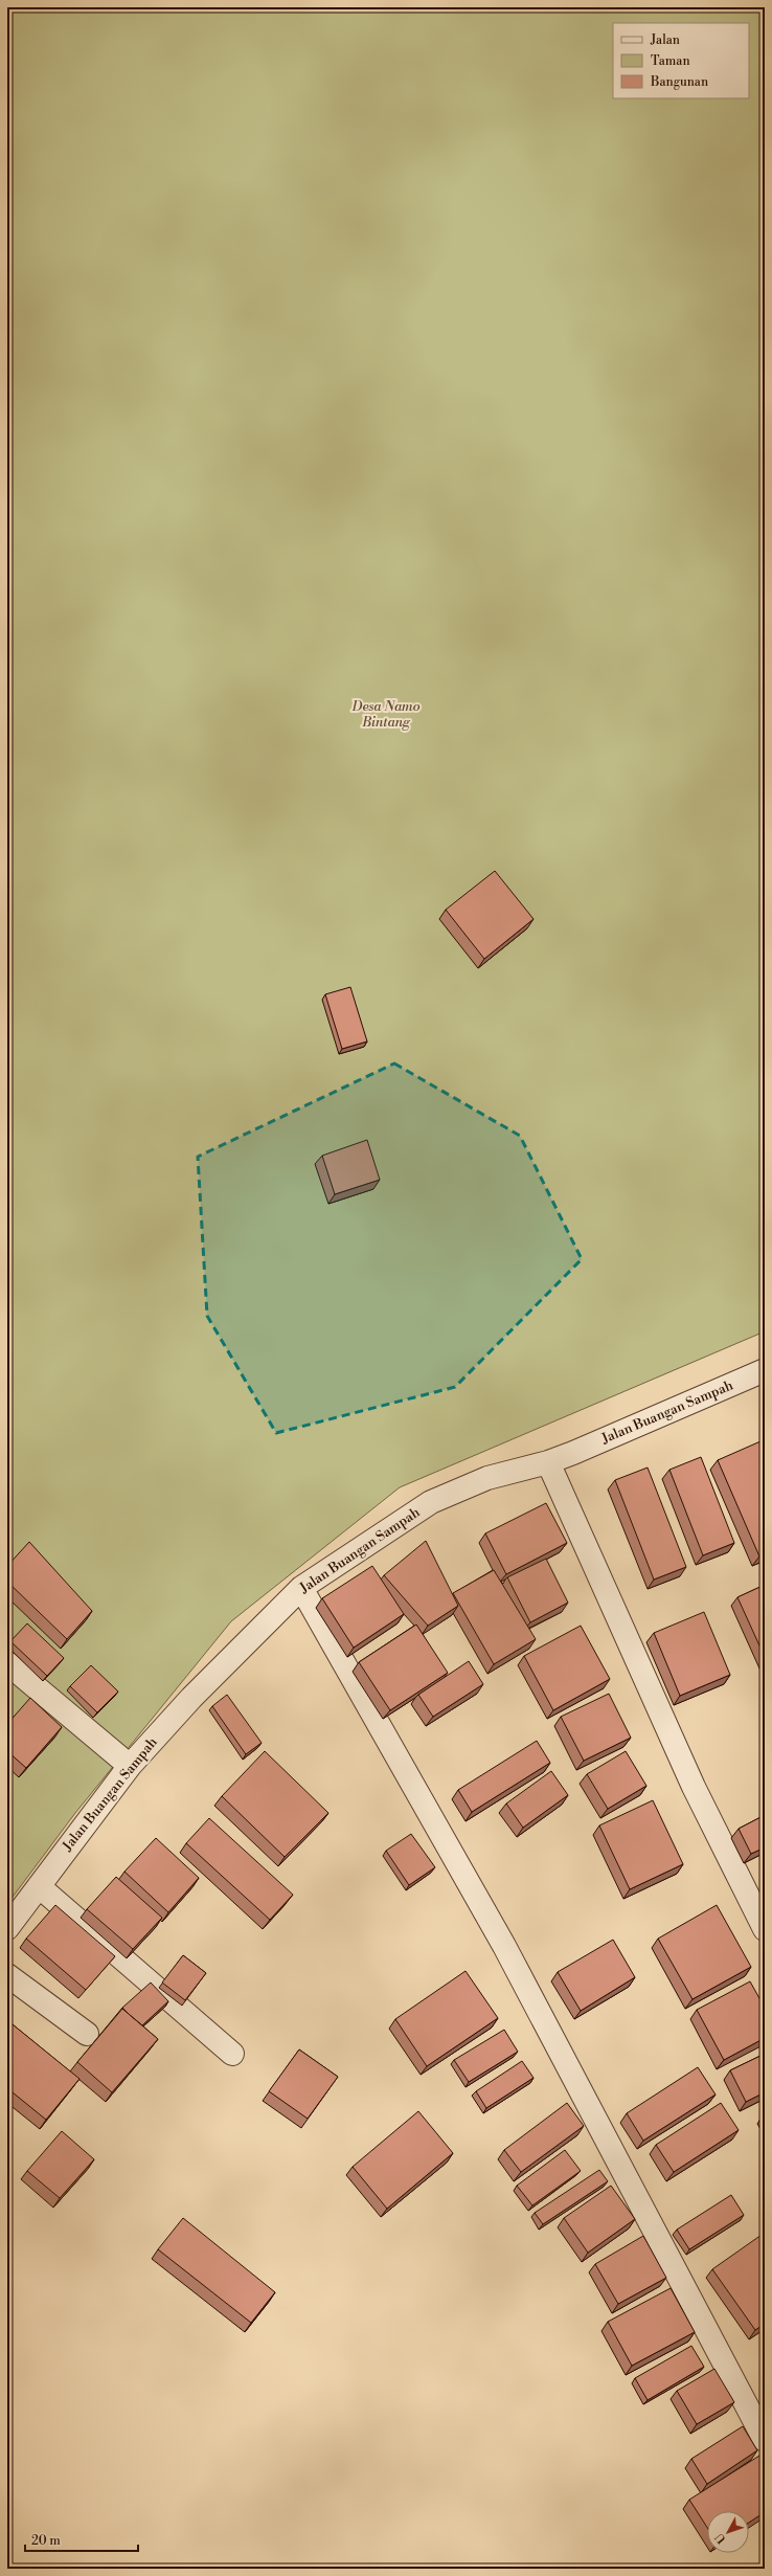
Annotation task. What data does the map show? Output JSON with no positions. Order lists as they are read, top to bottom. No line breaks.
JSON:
{"streets":{"street":["Jalan Buangan Sampah"]},"parks":["Desa Namo Bintang"],"legend":["Jalan","Taman","Bangunan"],"scale_bar":"20 m","north":"bottom left"}
